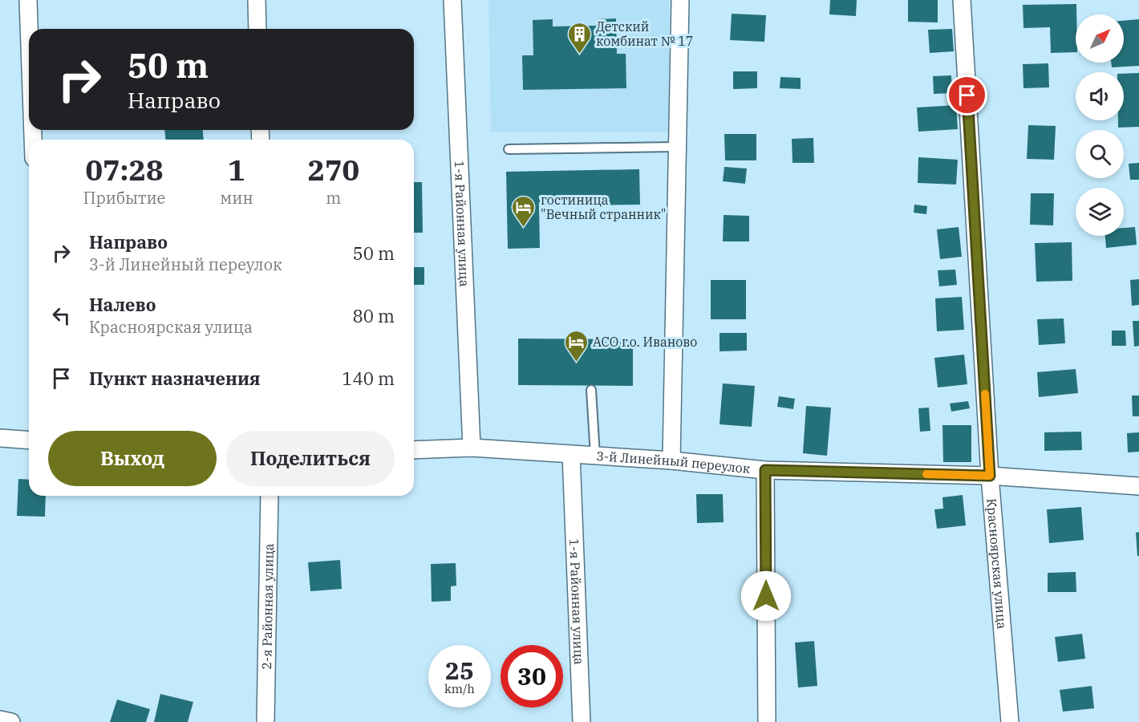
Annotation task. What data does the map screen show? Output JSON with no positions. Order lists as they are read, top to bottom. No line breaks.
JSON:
{"streets":{"street":["1-я Районная улица","3-й Линейный переулок","Красноярская улица","2-я Районная улица"]},"crossings":[["1-я Районная улица","3-й Линейный переулок"],["3-й Линейный переулок","Красноярская улица"]],"places":{"building":["Детский комбинат № 17"],"hotel":["гостиница \"Вечный странник\"","АСО г.о. Иваново"]},"north":"top right","page":{"turn":["50 m","Направо"],"eta":["07:28","Прибытие","1","мин","270","m"],"list":[{"name":"Направо","note":"3-й Линейный переулок","value":"50 m"},{"name":"Налево","note":"Красноярская улица","value":"80 m"},{"name":"Пункт назначения","value":"140 m"}],"buttons":["Выход","Поделиться"],"speed":"25 km/h","limit":"30"}}
